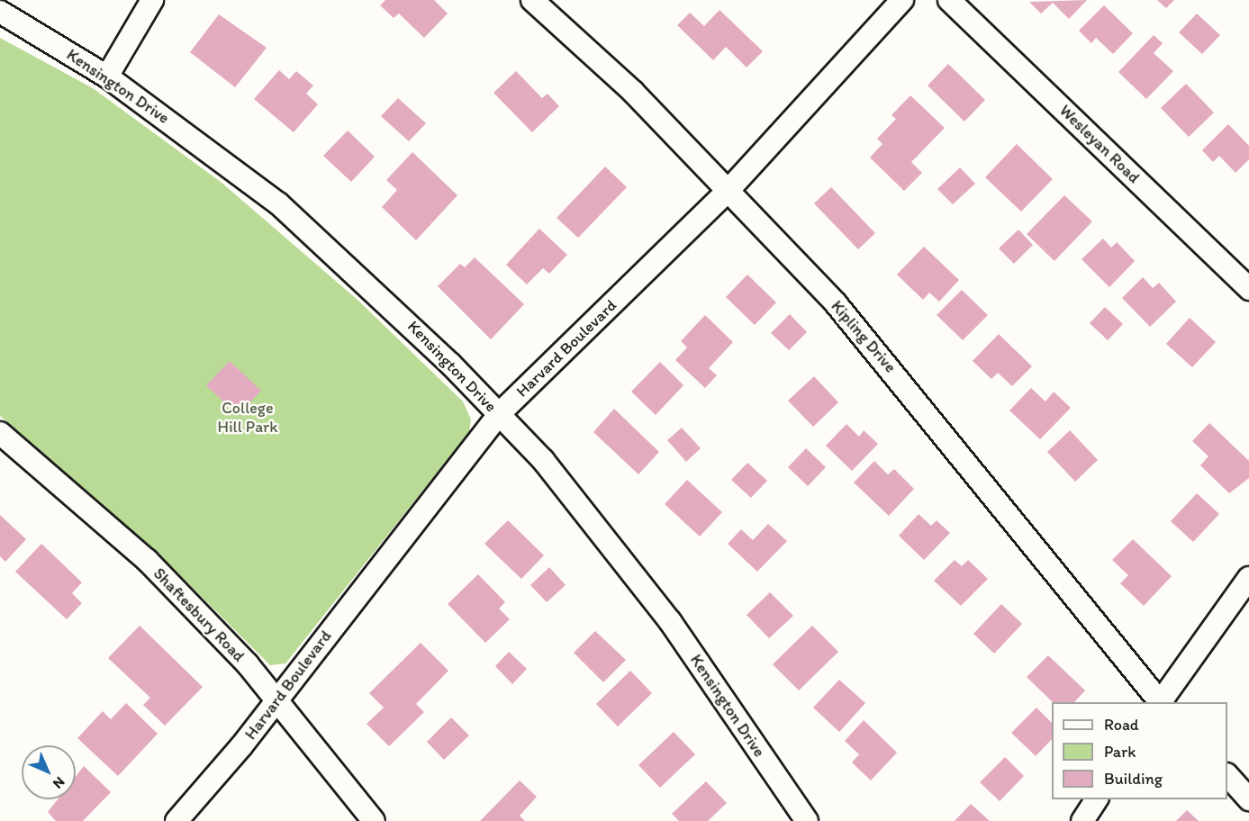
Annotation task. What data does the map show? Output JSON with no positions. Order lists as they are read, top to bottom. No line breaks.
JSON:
{"streets":{"street":["Kensington Drive","Wesleyan Road","Kipling Drive","Harvard Boulevard","Shaftesbury Road"]},"crossings":[["Kensington Drive","Harvard Boulevard"],["Kipling Drive","Harvard Boulevard"],["Harvard Boulevard","Shaftesbury Road"]],"parks":["College Hill Park"],"legend":["Road","Park","Building"],"north":"bottom right"}
